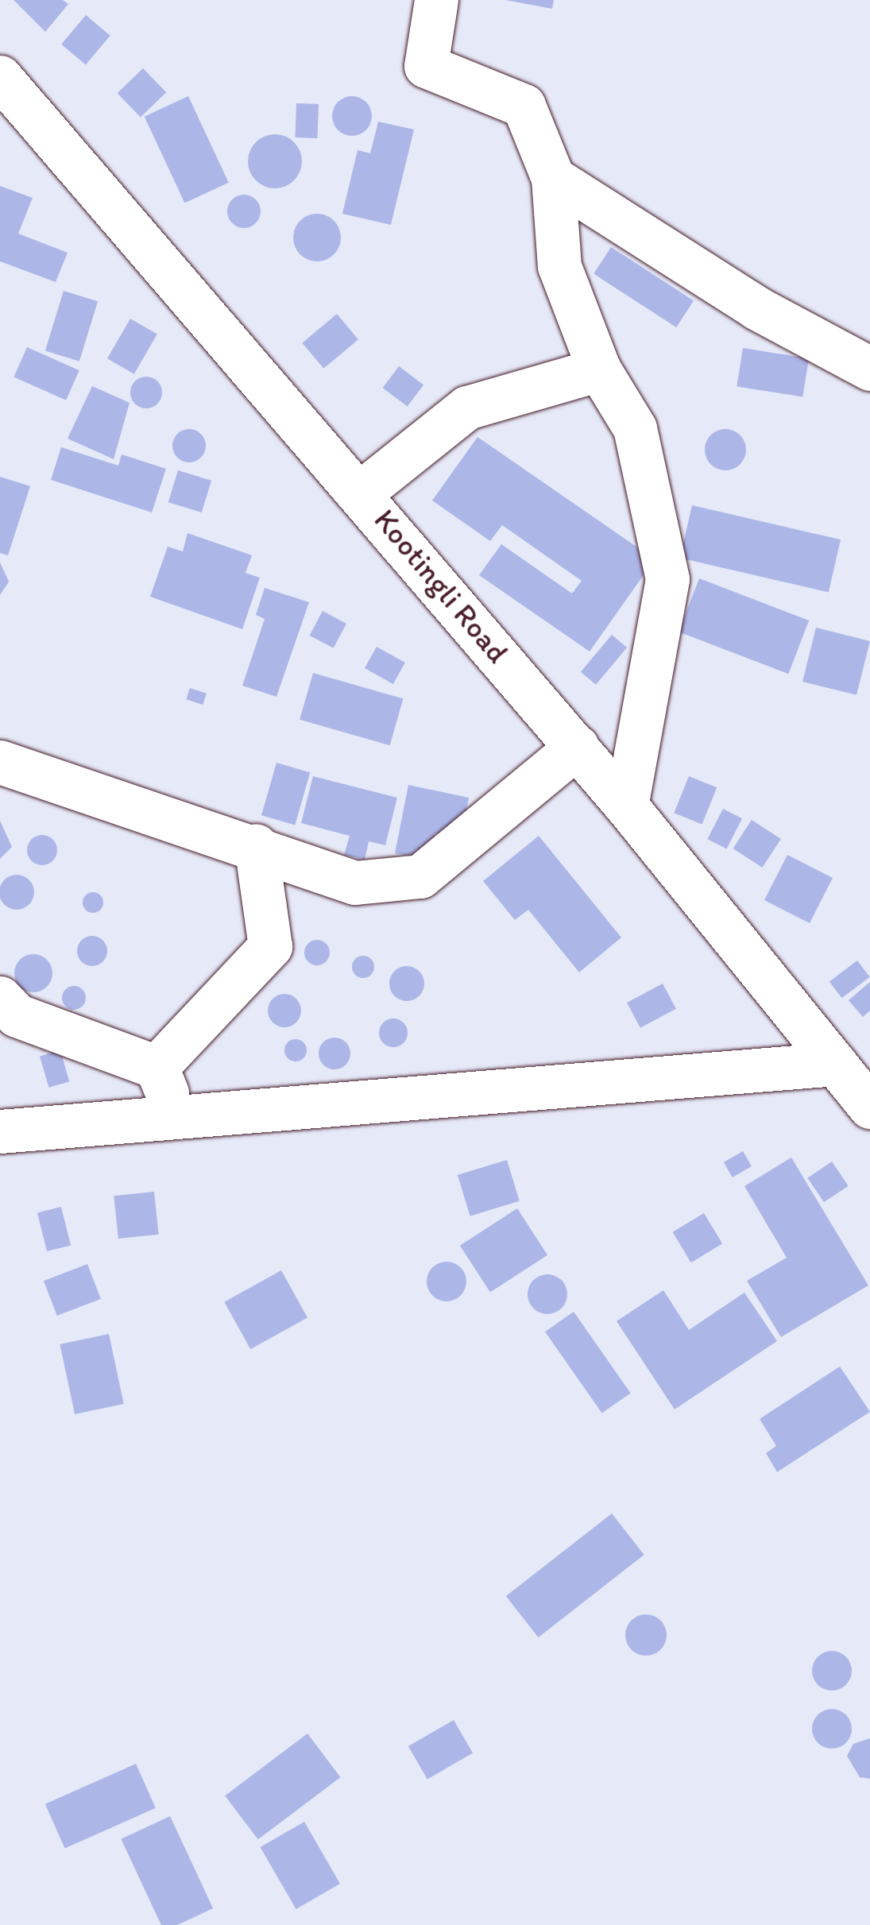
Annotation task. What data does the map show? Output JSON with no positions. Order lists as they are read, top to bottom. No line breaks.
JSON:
{"streets":{"street":["Kootingli Road"]}}
